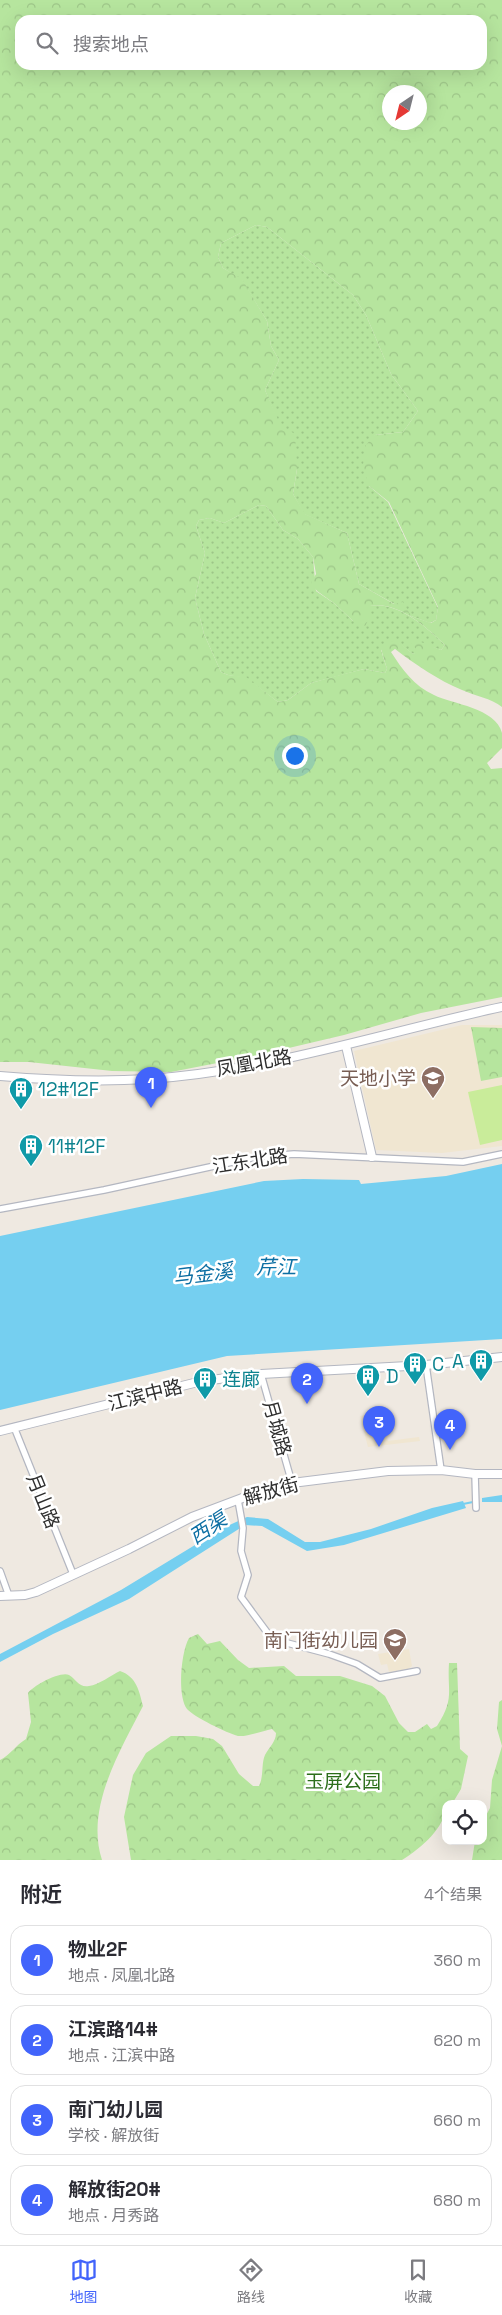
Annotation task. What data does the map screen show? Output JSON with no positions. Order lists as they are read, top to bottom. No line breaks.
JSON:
{"streets":{"street":["凤凰北路","江东北路","江滨中路","月城路","解放街","月山路"]},"crossings":[["江滨中路","月城路"],["江滨中路","月山路"],["月城路","解放街"],["解放街","月山路"]],"water":["芹江","马金溪","西渠"],"parks":["玉屏公园"],"places":{"school or university":["天地小学","南门街幼儿园"],"building":["12#12F","11#12F","A","C","D","连廊"]},"north":"bottom left","page":{"search":"搜索地点","pins":["1","2","3","4"],"heading":["附近","4个结果"],"list":[{"mark":"1","name":"物业2F","note":"地点 · 凤凰北路","value":"360 m"},{"mark":"2","name":"江滨路14#","note":"地点 · 江滨中路","value":"620 m"},{"mark":"3","name":"南门幼儿园","note":"学校 · 解放街","value":"660 m"},{"mark":"4","name":"解放街20#","note":"地点 · 月秀路","value":"680 m"}],"nav":["地图","路线","收藏"]}}
